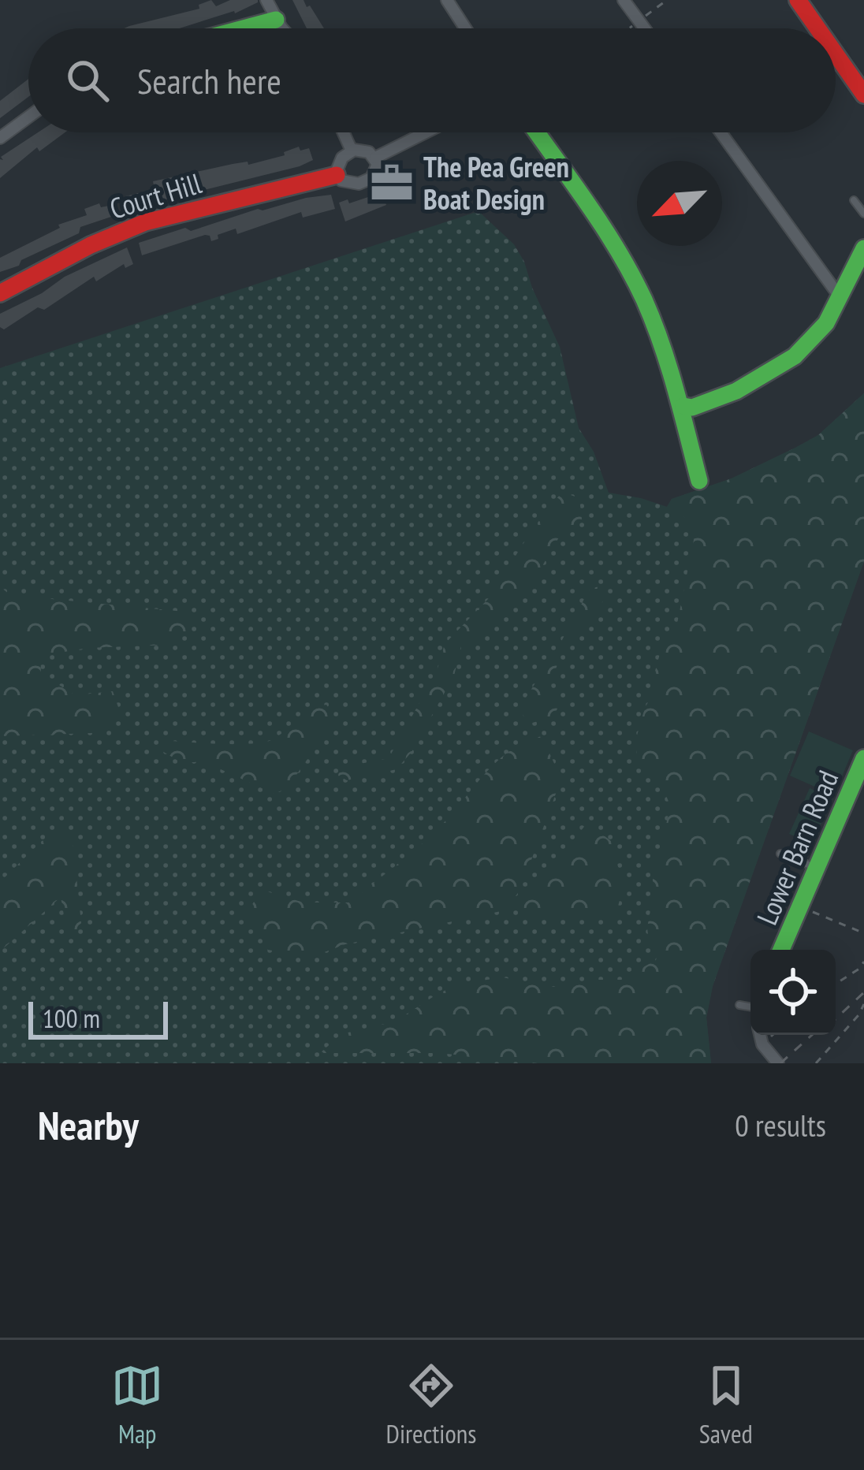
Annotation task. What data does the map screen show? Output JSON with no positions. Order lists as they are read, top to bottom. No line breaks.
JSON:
{"streets":{"street":["Court Hill","Lower Barn Road"]},"places":{"office":["The Pea Green Boat Design"]},"scale_bar":"100 m","north":"bottom left","page":{"search":"Search here","scale":"100 m","heading":["Nearby","0 results"],"nav":["Map","Directions","Saved"]}}
